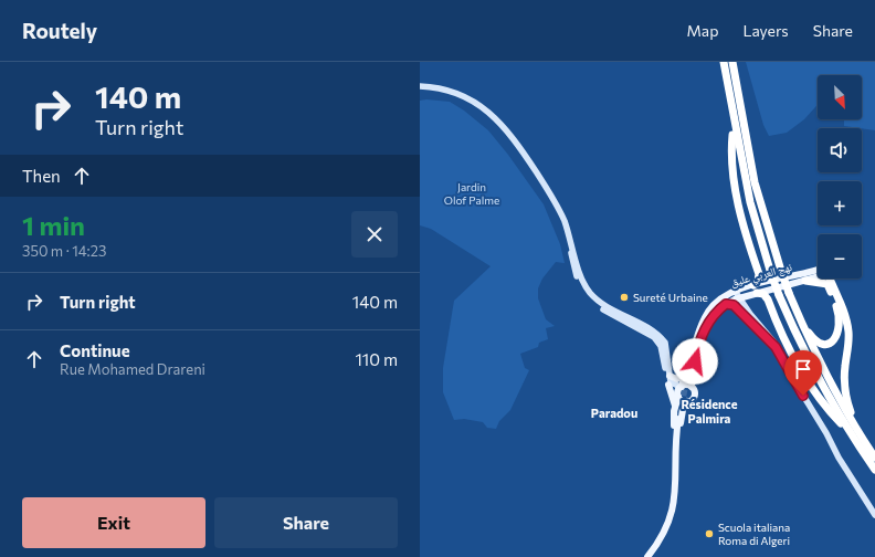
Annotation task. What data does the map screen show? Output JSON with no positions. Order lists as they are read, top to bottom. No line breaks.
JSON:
{"streets":{"main road":["نهج العربي عليق"]},"districts":["Résidence Palmira","Paradou"],"parks":["Jardin Olof Palme"],"places":["Sureté Urbaine","Scuola italiana Roma di Algeri"],"north":"bottom right","page":{"header":"Routely","nav":["Map","Layers","Share"],"turn":["140 m","Turn right"],"map_buttons":["+","−"],"then":"Then","heading":["1 min","350 m · 14:23"],"list":[{"name":"Turn right","value":"140 m"},{"name":"Continue","note":"Rue Mohamed Drareni","value":"110 m"}],"buttons":["Exit","Share"]}}
